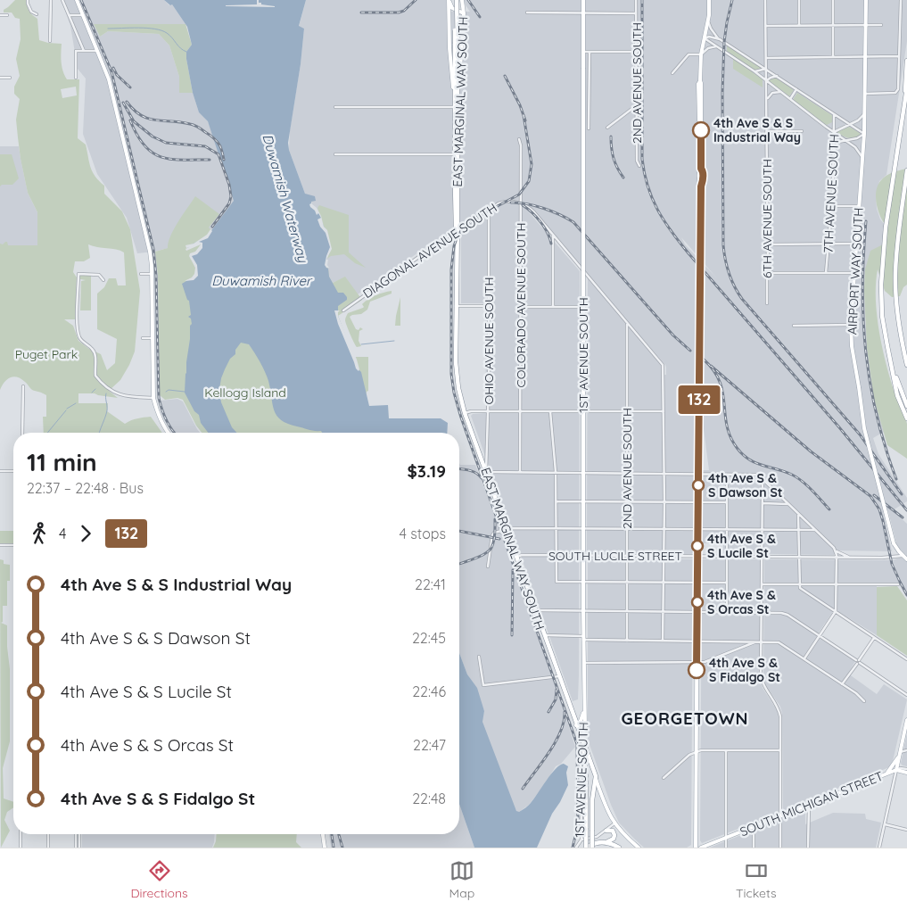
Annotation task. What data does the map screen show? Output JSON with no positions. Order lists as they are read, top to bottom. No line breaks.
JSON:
{"streets":{"highway":["EAST MARGINAL WAY SOUTH"],"main road":["AIRPORT WAY SOUTH","1ST AVENUE SOUTH","SOUTH MICHIGAN STREET"],"street":["2ND AVENUE SOUTH","7TH AVENUE SOUTH","6TH AVENUE SOUTH","DIAGONAL AVENUE SOUTH","COLORADO AVENUE SOUTH","OHIO AVENUE SOUTH","SOUTH LUCILE STREET"]},"crossings":[["2ND AVENUE SOUTH","SOUTH LUCILE STREET"],["EAST MARGINAL WAY SOUTH","DIAGONAL AVENUE SOUTH"],["EAST MARGINAL WAY SOUTH","OHIO AVENUE SOUTH"],["EAST MARGINAL WAY SOUTH","1ST AVENUE SOUTH"],["EAST MARGINAL WAY SOUTH","SOUTH LUCILE STREET"],["DIAGONAL AVENUE SOUTH","COLORADO AVENUE SOUTH"],["DIAGONAL AVENUE SOUTH","OHIO AVENUE SOUTH"],["AIRPORT WAY SOUTH","SOUTH LUCILE STREET"],["1ST AVENUE SOUTH","SOUTH LUCILE STREET"]],"districts":["GEORGETOWN"],"water":["Duwamish Waterway","Duwamish River"],"parks":["Puget Park","Kellogg Island"],"places":["4th Ave S & S Industrial Way","4th Ave S & S Dawson St","4th Ave S & S Lucile St","4th Ave S & S Orcas St","4th Ave S & S Fidalgo St"],"lines":["bus line 132"],"page":{"on_map":"132","heading":["11 min","22:37 – 22:48 · Bus","$3.19"],"legs":["4","132","4 stops"],"list":[{"name":"4th Ave S & S Industrial Way","value":"22:41"},{"name":"4th Ave S & S Dawson St","value":"22:45"},{"name":"4th Ave S & S Lucile St","value":"22:46"},{"name":"4th Ave S & S Orcas St","value":"22:47"},{"name":"4th Ave S & S Fidalgo St","value":"22:48"}],"tabs":["Directions","Map","Tickets"]}}
